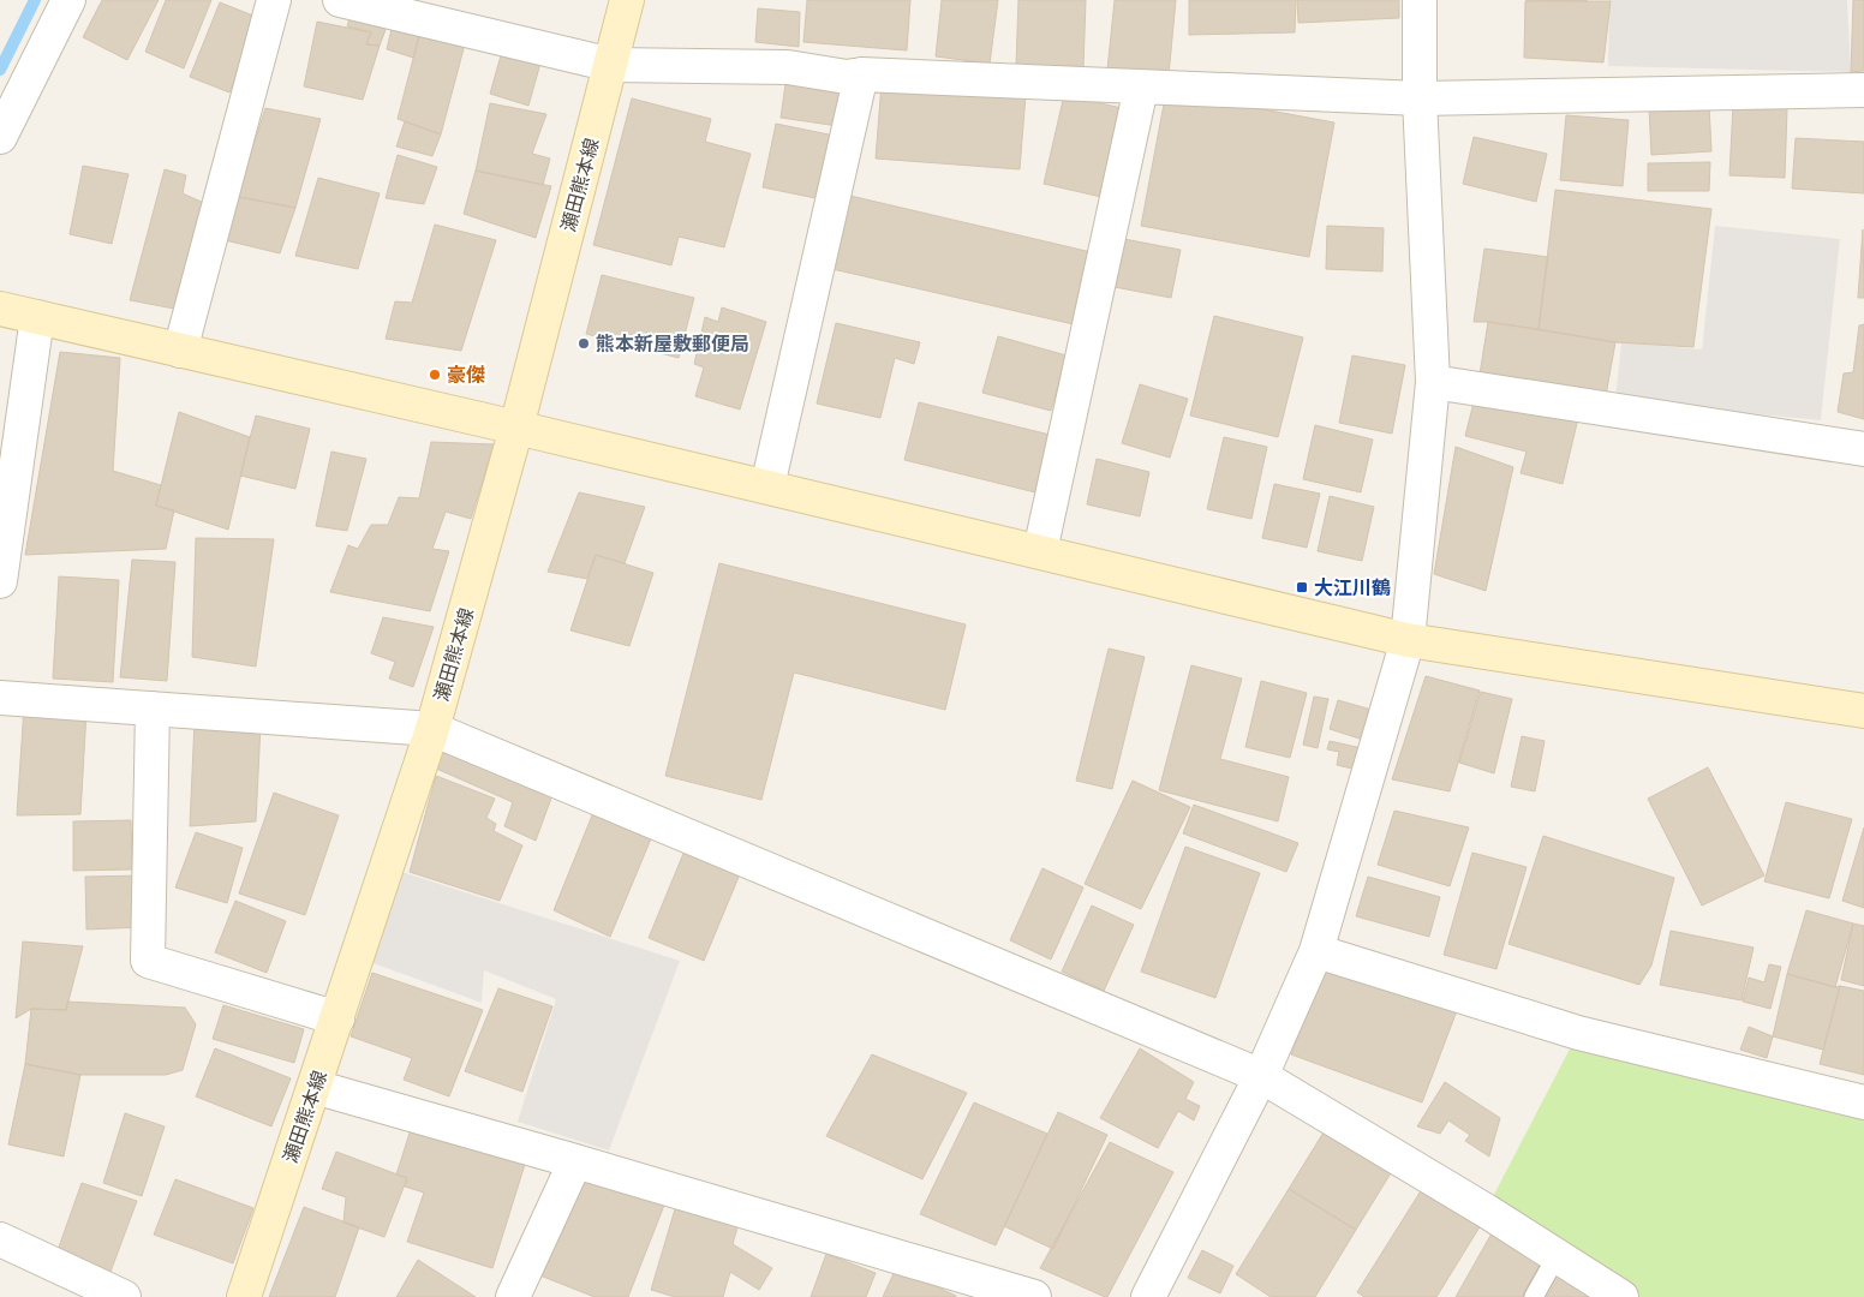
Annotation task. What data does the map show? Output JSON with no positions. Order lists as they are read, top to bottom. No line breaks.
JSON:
{"streets":{"street":["瀬田熊本線"]},"places":{"other":["熊本新屋敷郵便局","豪傑"],"transit":["大江川鶴"]}}
